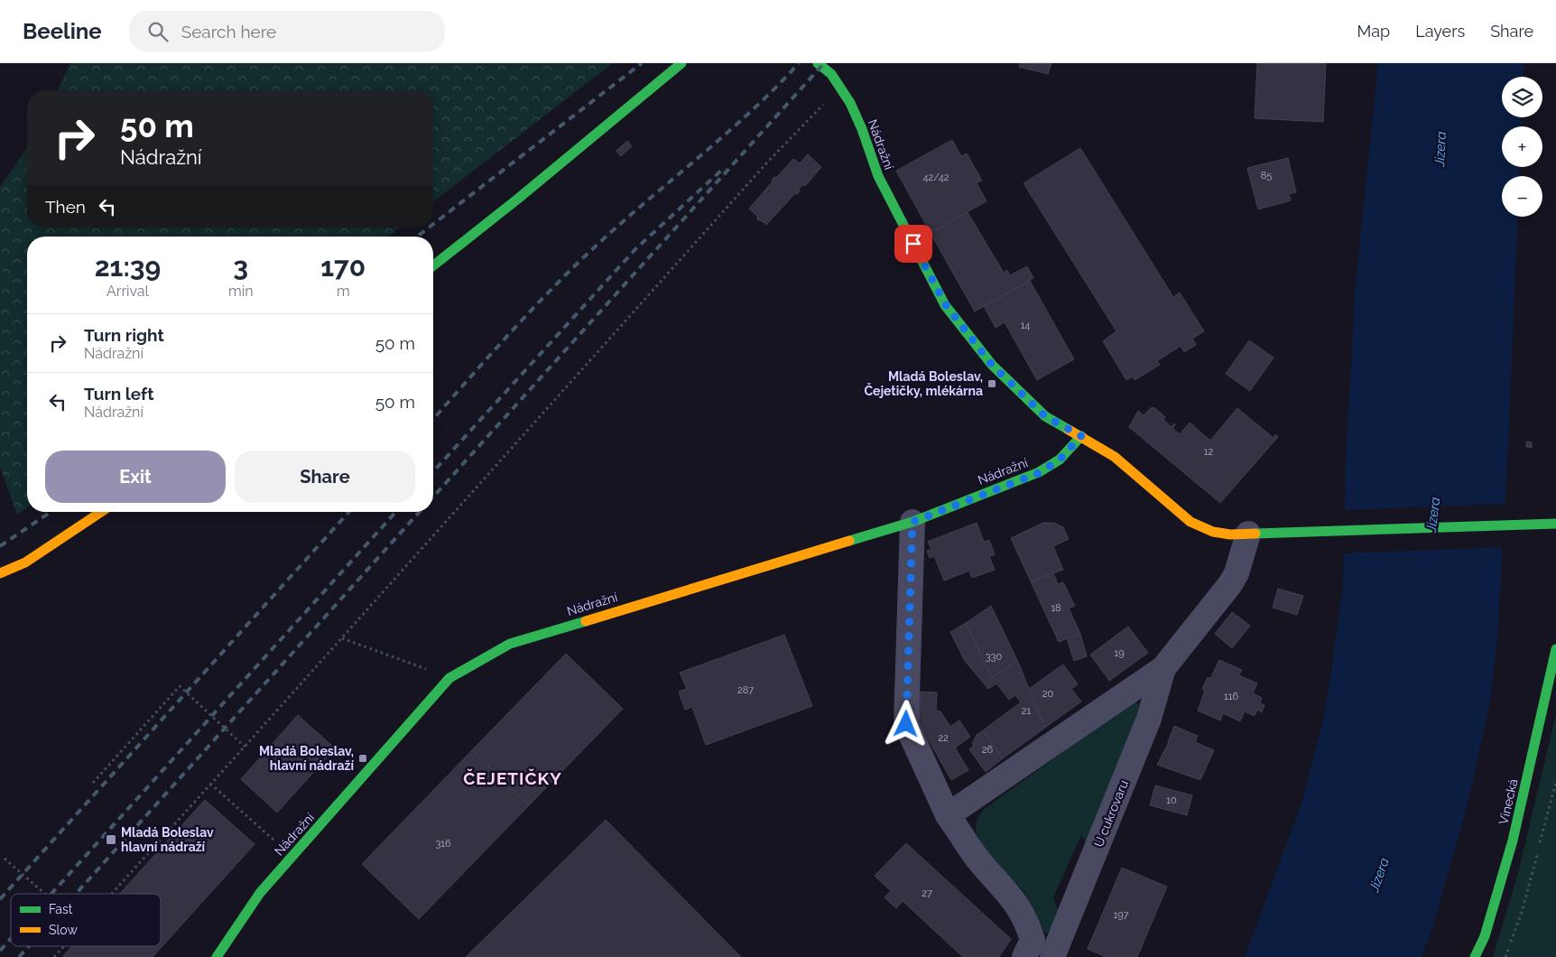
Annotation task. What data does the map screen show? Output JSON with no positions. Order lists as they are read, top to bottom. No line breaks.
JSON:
{"streets":{"street":["Nádražní","Vinecká","U cukrovaru"]},"crossings":[["Nádražní","U cukrovaru"]],"districts":["ČEJETIČKY"],"water":["Jizera"],"places":{"transit":["Mladá Boleslav, Čejetičky, mlékárna","Mladá Boleslav, hlavní nádraží","Mladá Boleslav hlavní nádraží"]},"house_numbers":["85","42/42","14","12","18","19","330","287","20","116","21","22","26","10","316","27","197"],"legend":["Fast","Slow"],"page":{"header":"Beeline","search":"Search here","nav":["Map","Layers","Share"],"map_buttons":["+","−"],"turn":["50 m","Nádražní"],"then":"Then","eta":["21:39","Arrival","3","min","170","m"],"list":[{"name":"Turn right","note":"Nádražní","value":"50 m"},{"name":"Turn left","note":"Nádražní","value":"50 m"}],"buttons":["Exit","Share"]}}
